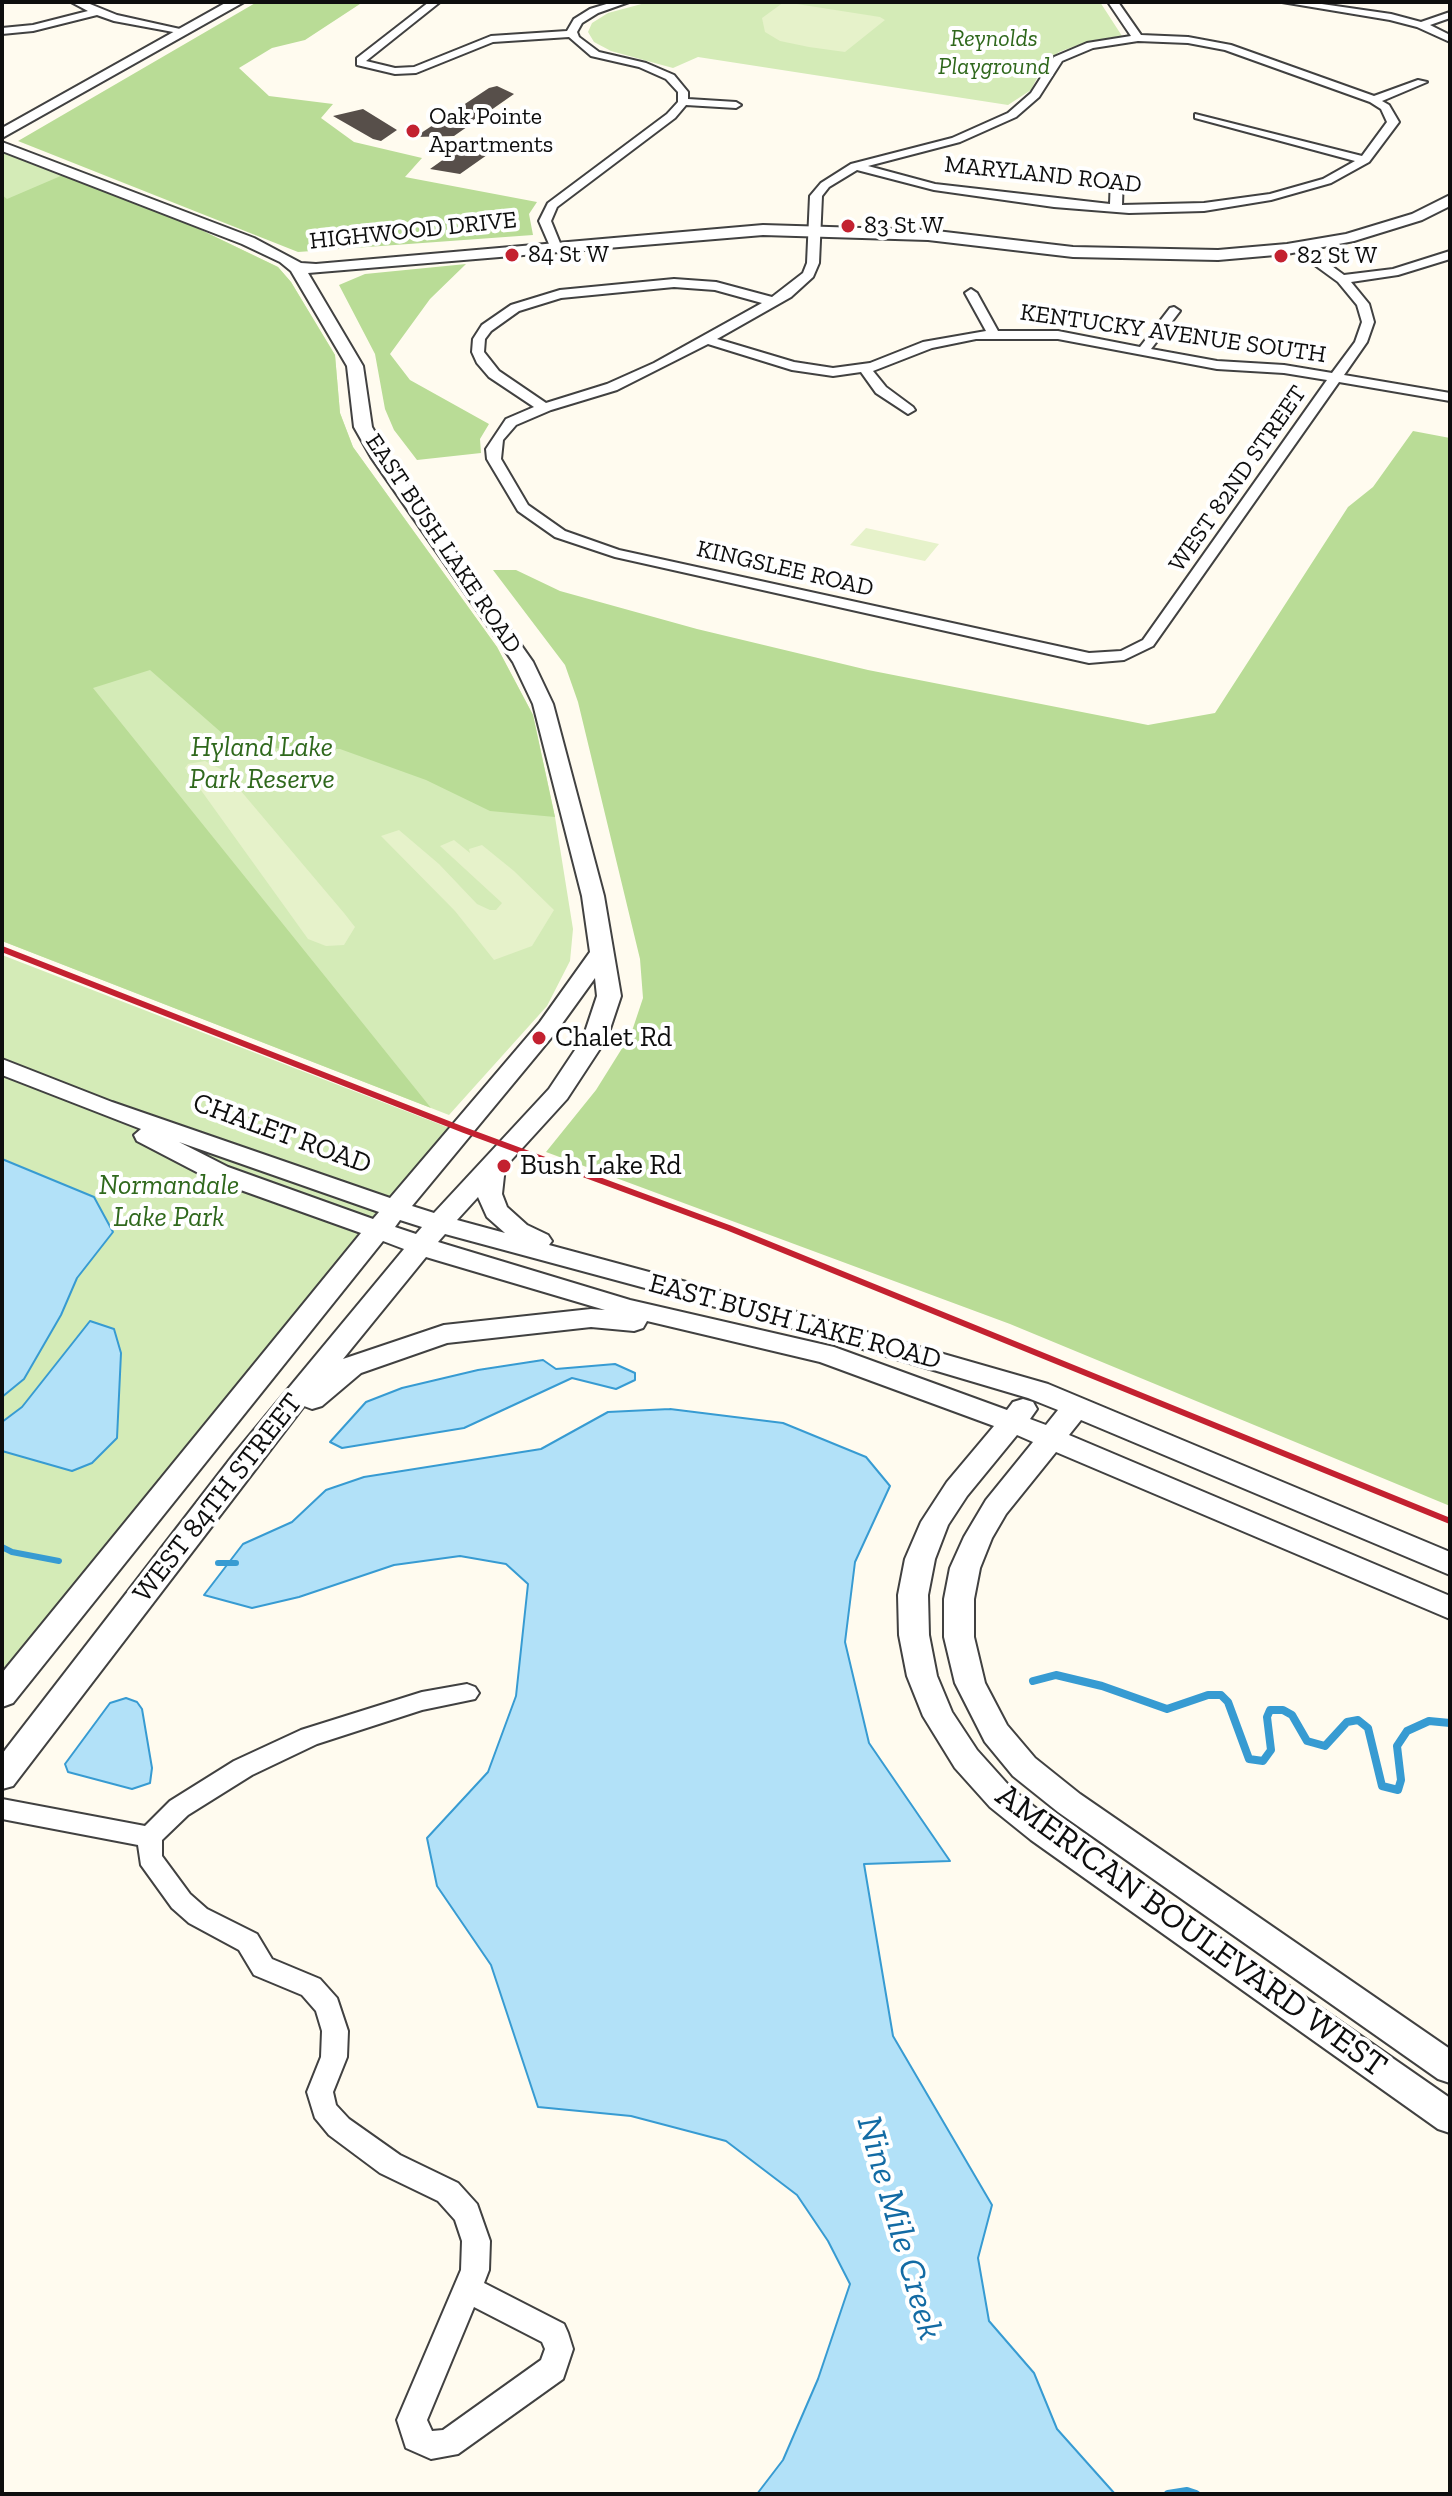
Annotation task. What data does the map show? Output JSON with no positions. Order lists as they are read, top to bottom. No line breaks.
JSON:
{"streets":{"street":["MARYLAND ROAD","HIGHWOOD DRIVE","KENTUCKY AVENUE SOUTH","WEST 82ND STREET","EAST BUSH LAKE ROAD","KINGSLEE ROAD","CHALET ROAD","WEST 84TH STREET","AMERICAN BOULEVARD WEST"]},"crossings":[["HIGHWOOD DRIVE","WEST 82ND STREET"],["HIGHWOOD DRIVE","EAST BUSH LAKE ROAD"],["KENTUCKY AVENUE SOUTH","WEST 82ND STREET"],["WEST 82ND STREET","KINGSLEE ROAD"],["EAST BUSH LAKE ROAD","CHALET ROAD"],["EAST BUSH LAKE ROAD","WEST 84TH STREET"],["EAST BUSH LAKE ROAD","AMERICAN BOULEVARD WEST"],["CHALET ROAD","WEST 84TH STREET"]],"water":["Nine Mile Creek"],"parks":["Reynolds Playground","Hyland Lake Park Reserve","Normandale Lake Park"],"places":["Oak Pointe Apartments","83 St W","84 St W","82 St W","Chalet Rd","Bush Lake Rd"]}
